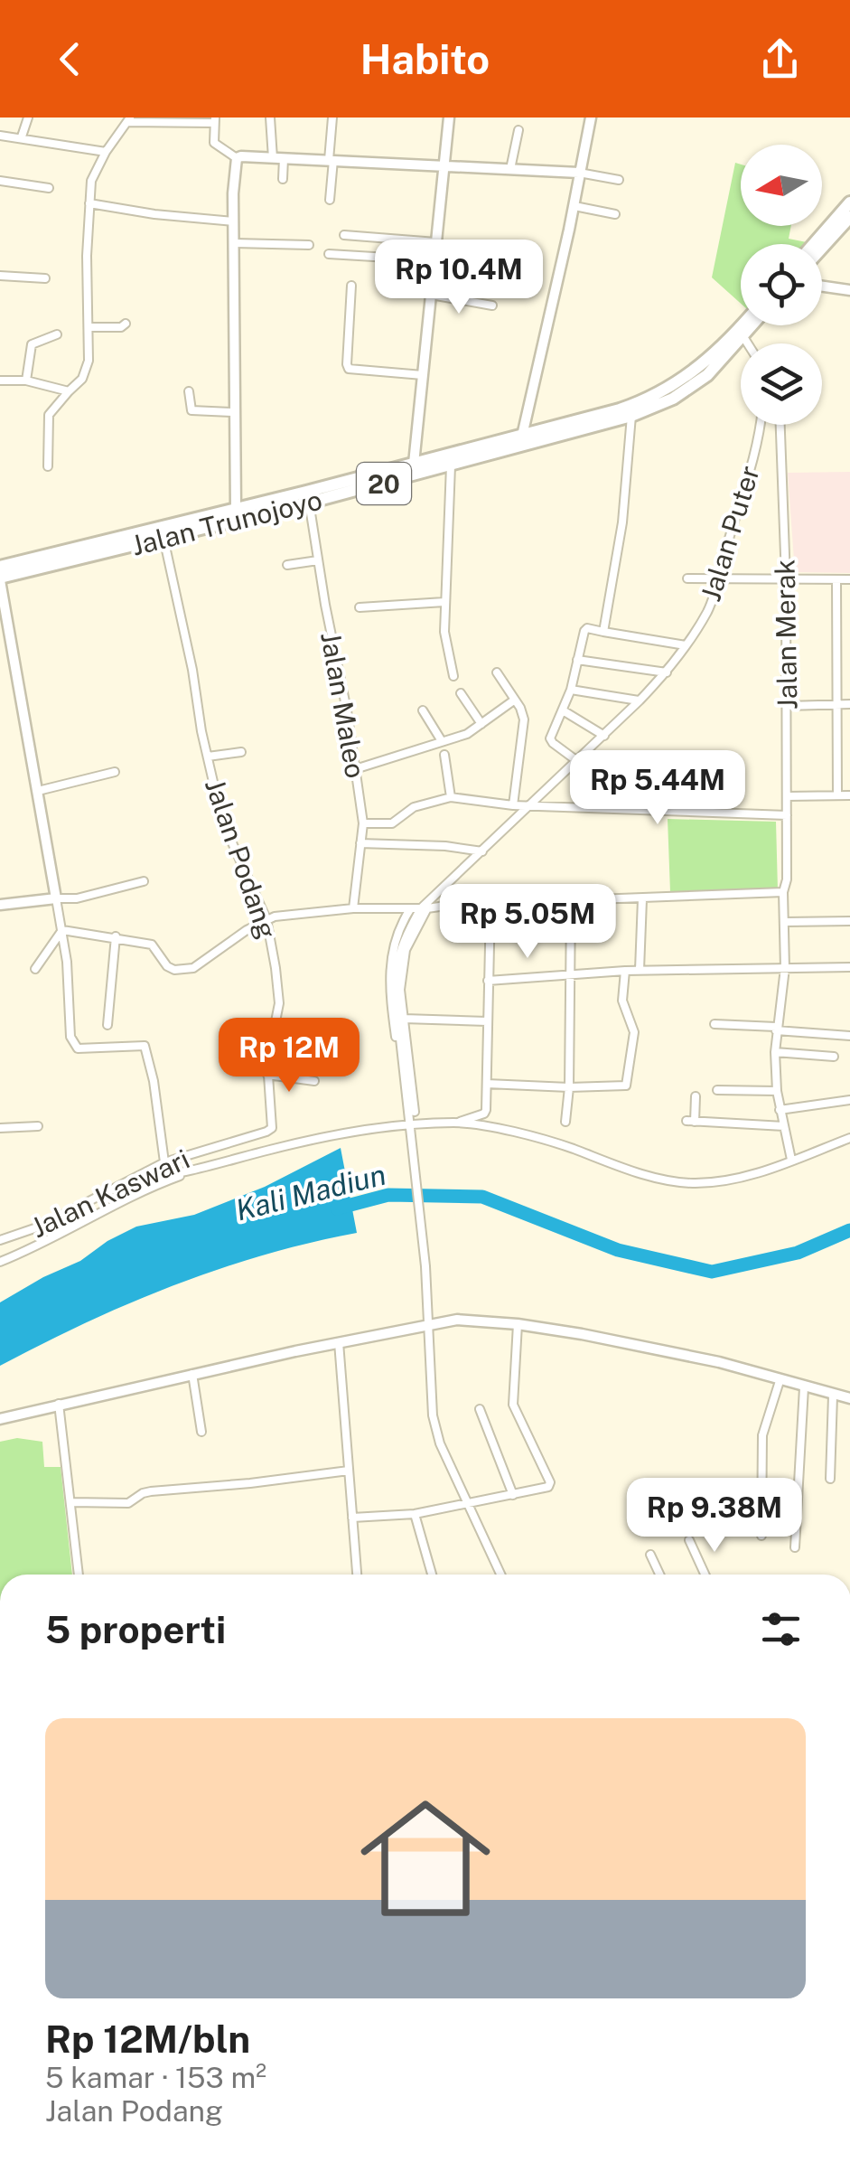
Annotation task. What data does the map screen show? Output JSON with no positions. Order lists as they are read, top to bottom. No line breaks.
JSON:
{"streets":{"highway":["20","Jalan Trunojoyo"],"street":["Jalan Puter","Jalan Merak","Jalan Maleo","Jalan Podang","Jalan Kaswari"]},"crossings":[["20","Jalan Trunojoyo"],["Jalan Trunojoyo","Jalan Maleo"],["Jalan Trunojoyo","Jalan Podang"],["Jalan Podang","Jalan Kaswari"]],"water":["Kali Madiun"],"north":"left","page":{"header":"Habito","price":["Rp 10.4M","Rp 5.44M","Rp 5.05M","Rp 12M","Rp 9.38M"],"heading":"5 properti","list":[{"name":"Rp 12M/bln","note":"5 kamar · 153 m² · Jalan Podang"}]}}
